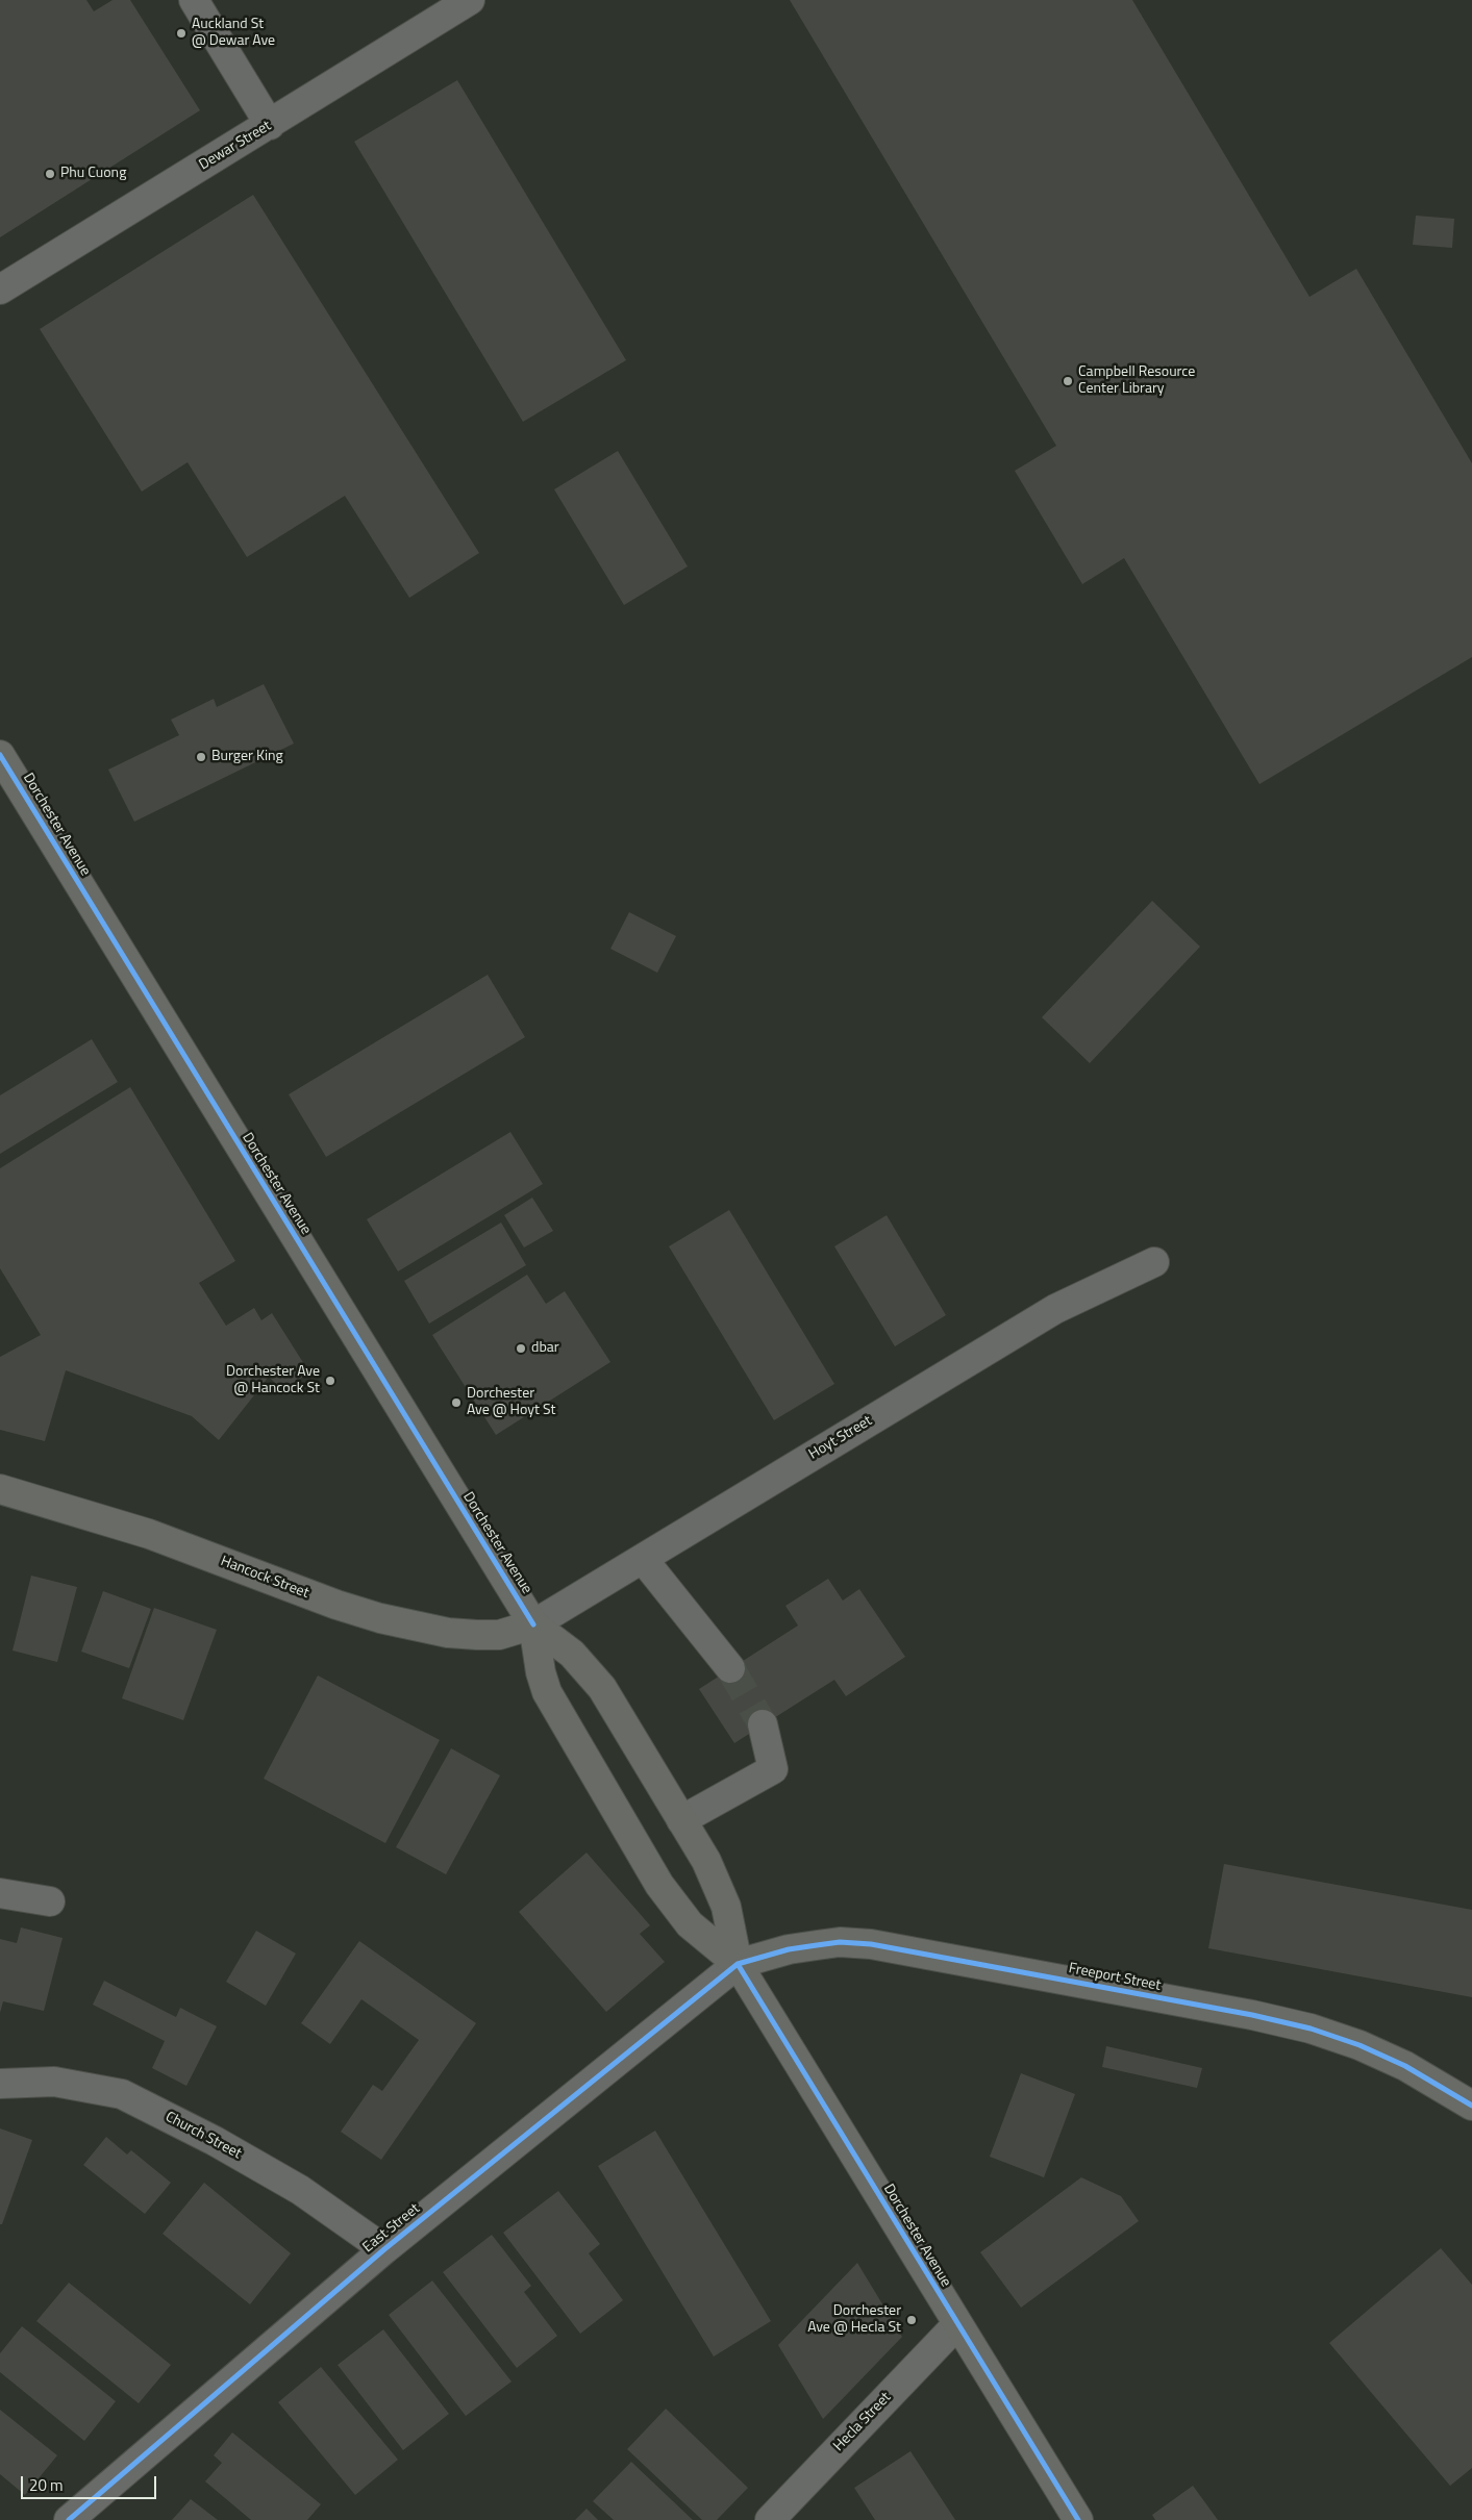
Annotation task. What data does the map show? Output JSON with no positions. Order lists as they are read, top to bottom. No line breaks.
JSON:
{"streets":{"main road":["Dorchester Avenue","Hancock Street","Freeport Street"],"street":["Dewar Street","Hoyt Street","Church Street","East Street","Hecla Street"]},"crossings":[["Dorchester Avenue","Hoyt Street"],["Dorchester Avenue","Hancock Street"],["Dorchester Avenue","Freeport Street"],["Dorchester Avenue","East Street"],["Dorchester Avenue","Hecla Street"],["Hoyt Street","Hancock Street"],["Freeport Street","East Street"],["Church Street","East Street"]],"places":["Auckland St @ Dewar Ave","Phu Cuong","Campbell Resource Center Library","Burger King","dbar","Dorchester Ave @ Hancock St","Dorchester Ave @ Hoyt St","Dorchester Ave @ Hecla St"],"scale_bar":"20 m"}
